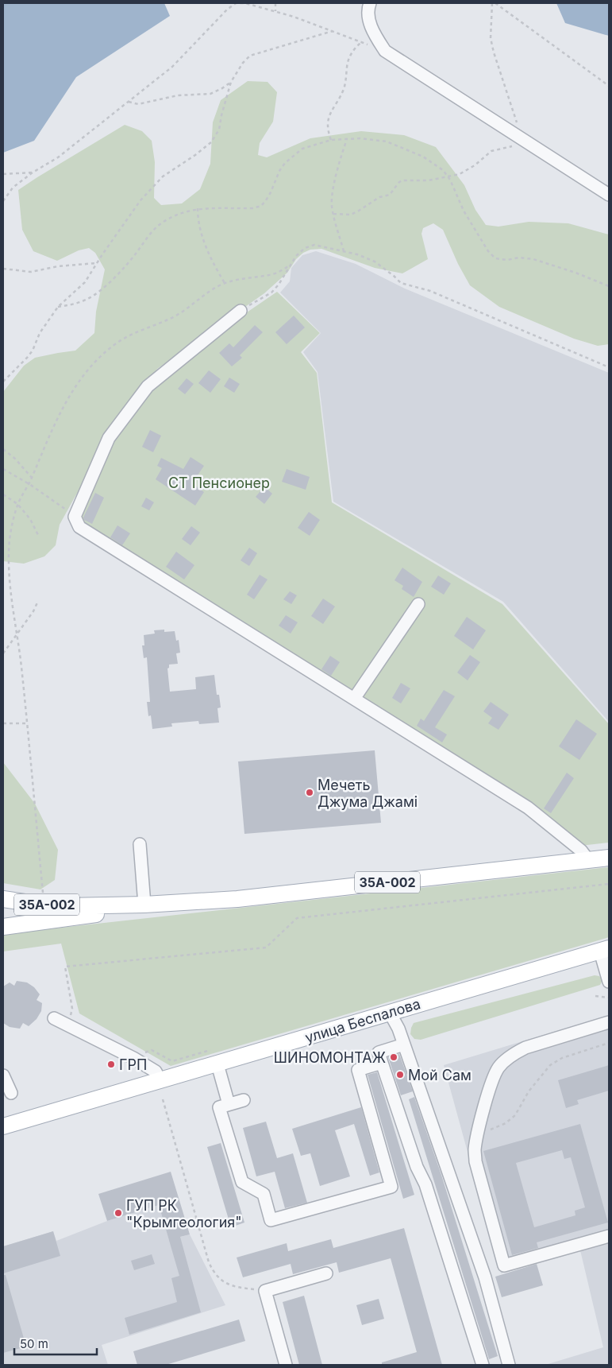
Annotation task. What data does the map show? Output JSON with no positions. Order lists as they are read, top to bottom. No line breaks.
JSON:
{"streets":{"main road":["35А-002","улица Беспалова"]},"parks":["СТ Пенсионер"],"places":["Мечеть Джума Джамі","ШИНОМОНТАЖ","ГРП","Мой Сам","ГУП РК \"Крымгеология\""],"scale_bar":"50 m"}
